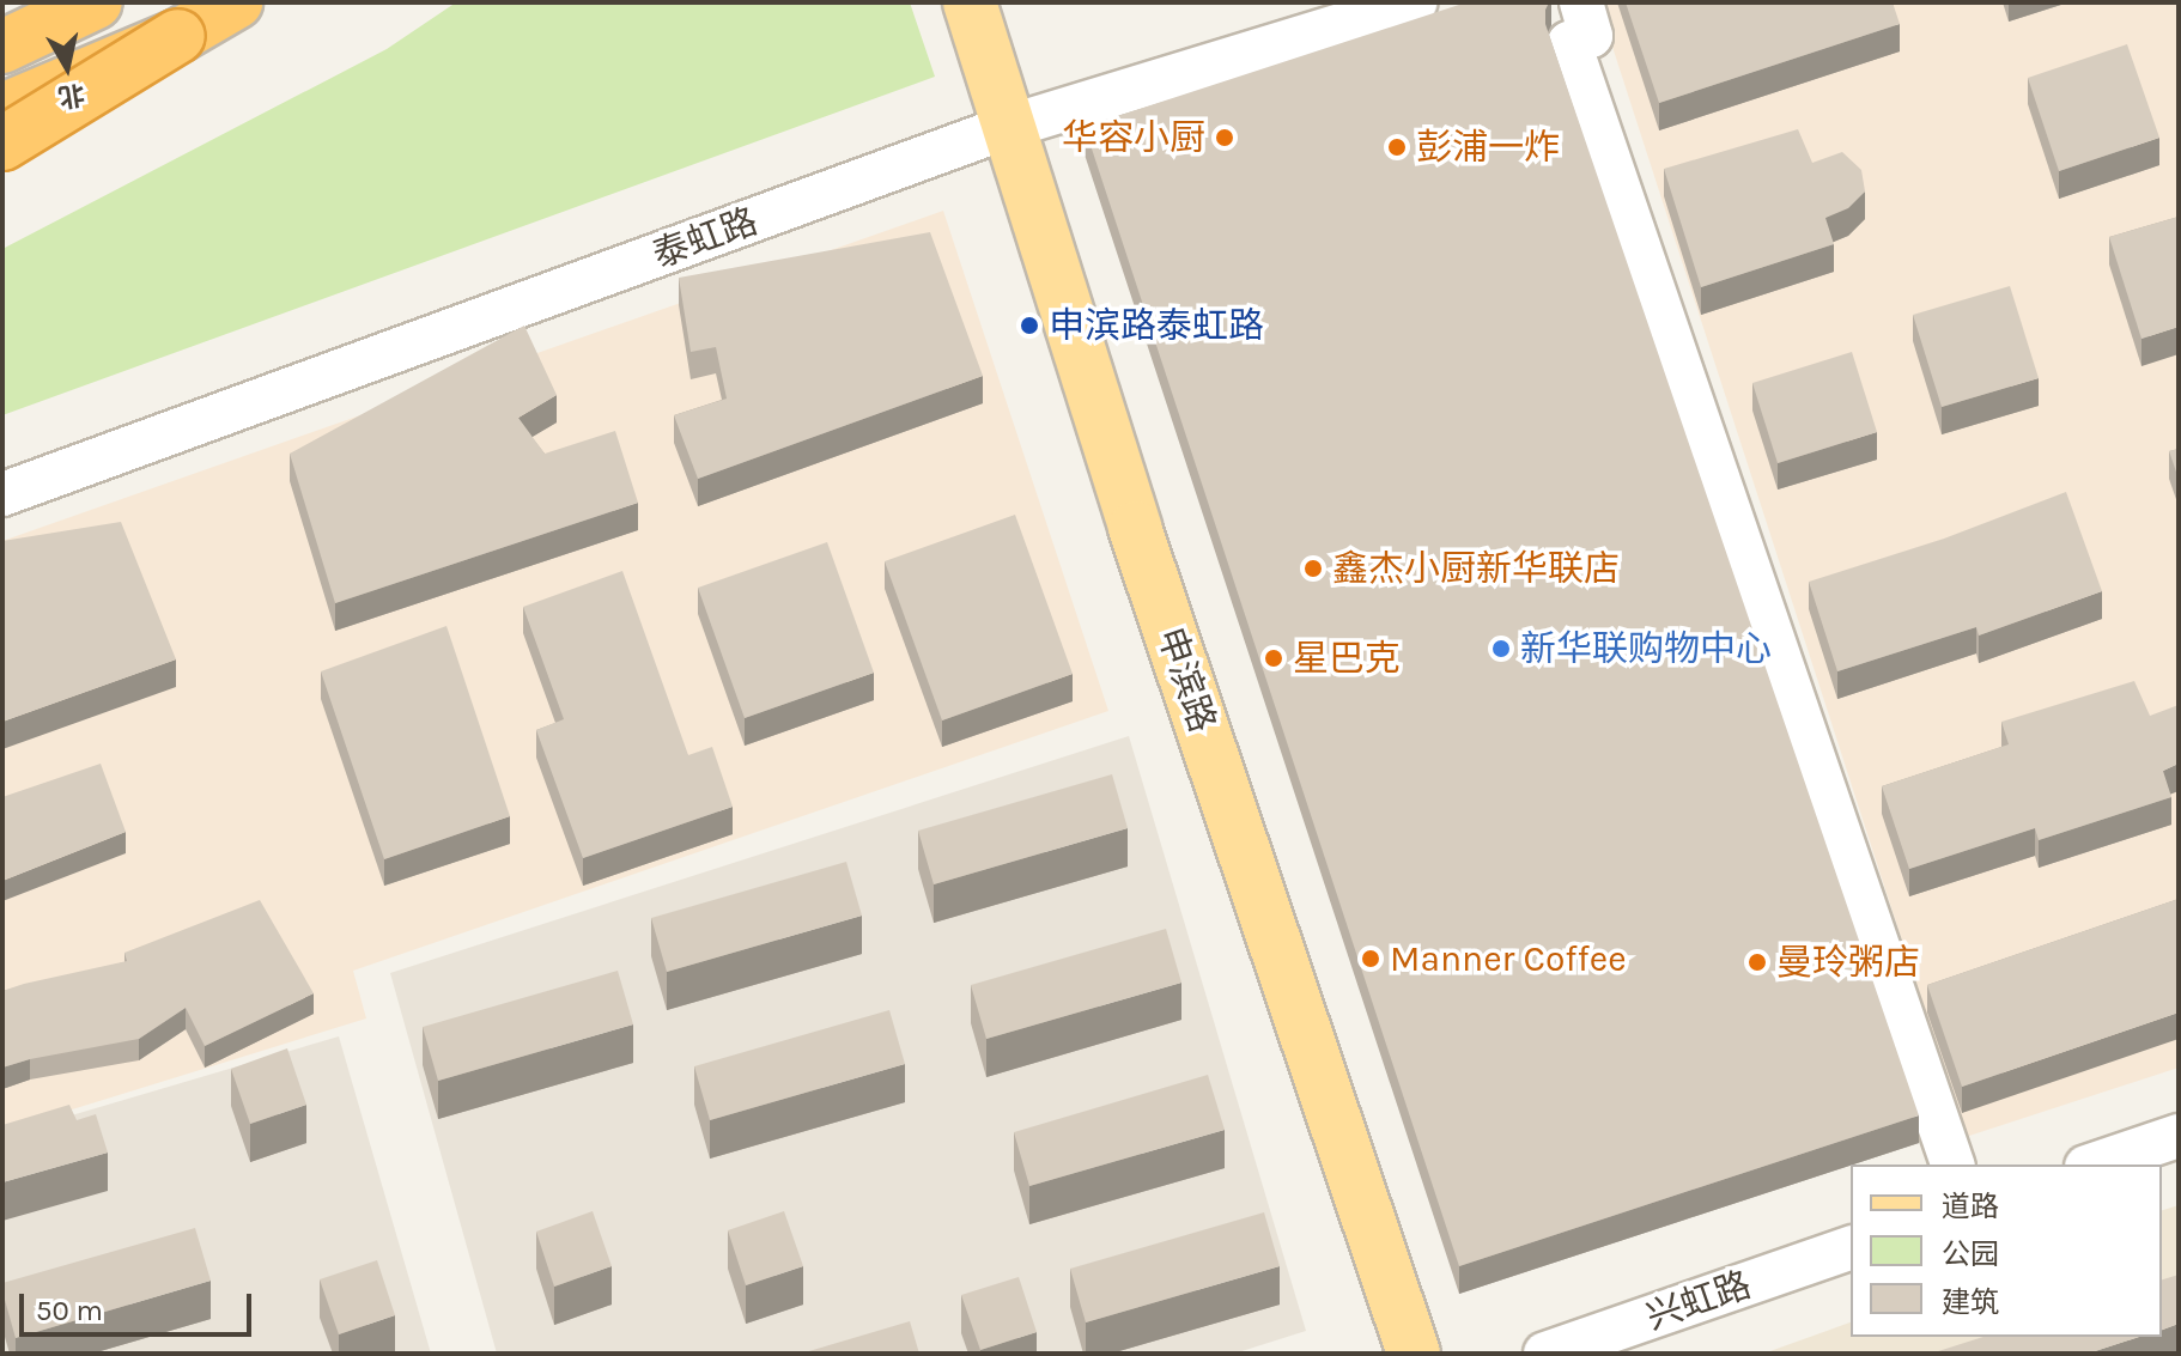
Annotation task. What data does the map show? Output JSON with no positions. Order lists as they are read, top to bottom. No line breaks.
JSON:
{"streets":{"main road":["申滨路"],"street":["泰虹路","兴虹路"]},"crossings":[["泰虹路","申滨路"]],"places":["华容小厨","彭浦一炸","申滨路泰虹路","鑫杰小厨新华联店","新华联购物中心","星巴克","Manner Coffee","曼玲粥店"],"legend":["道路","公园","建筑"],"scale_bar":"50 m","north":"bottom"}
